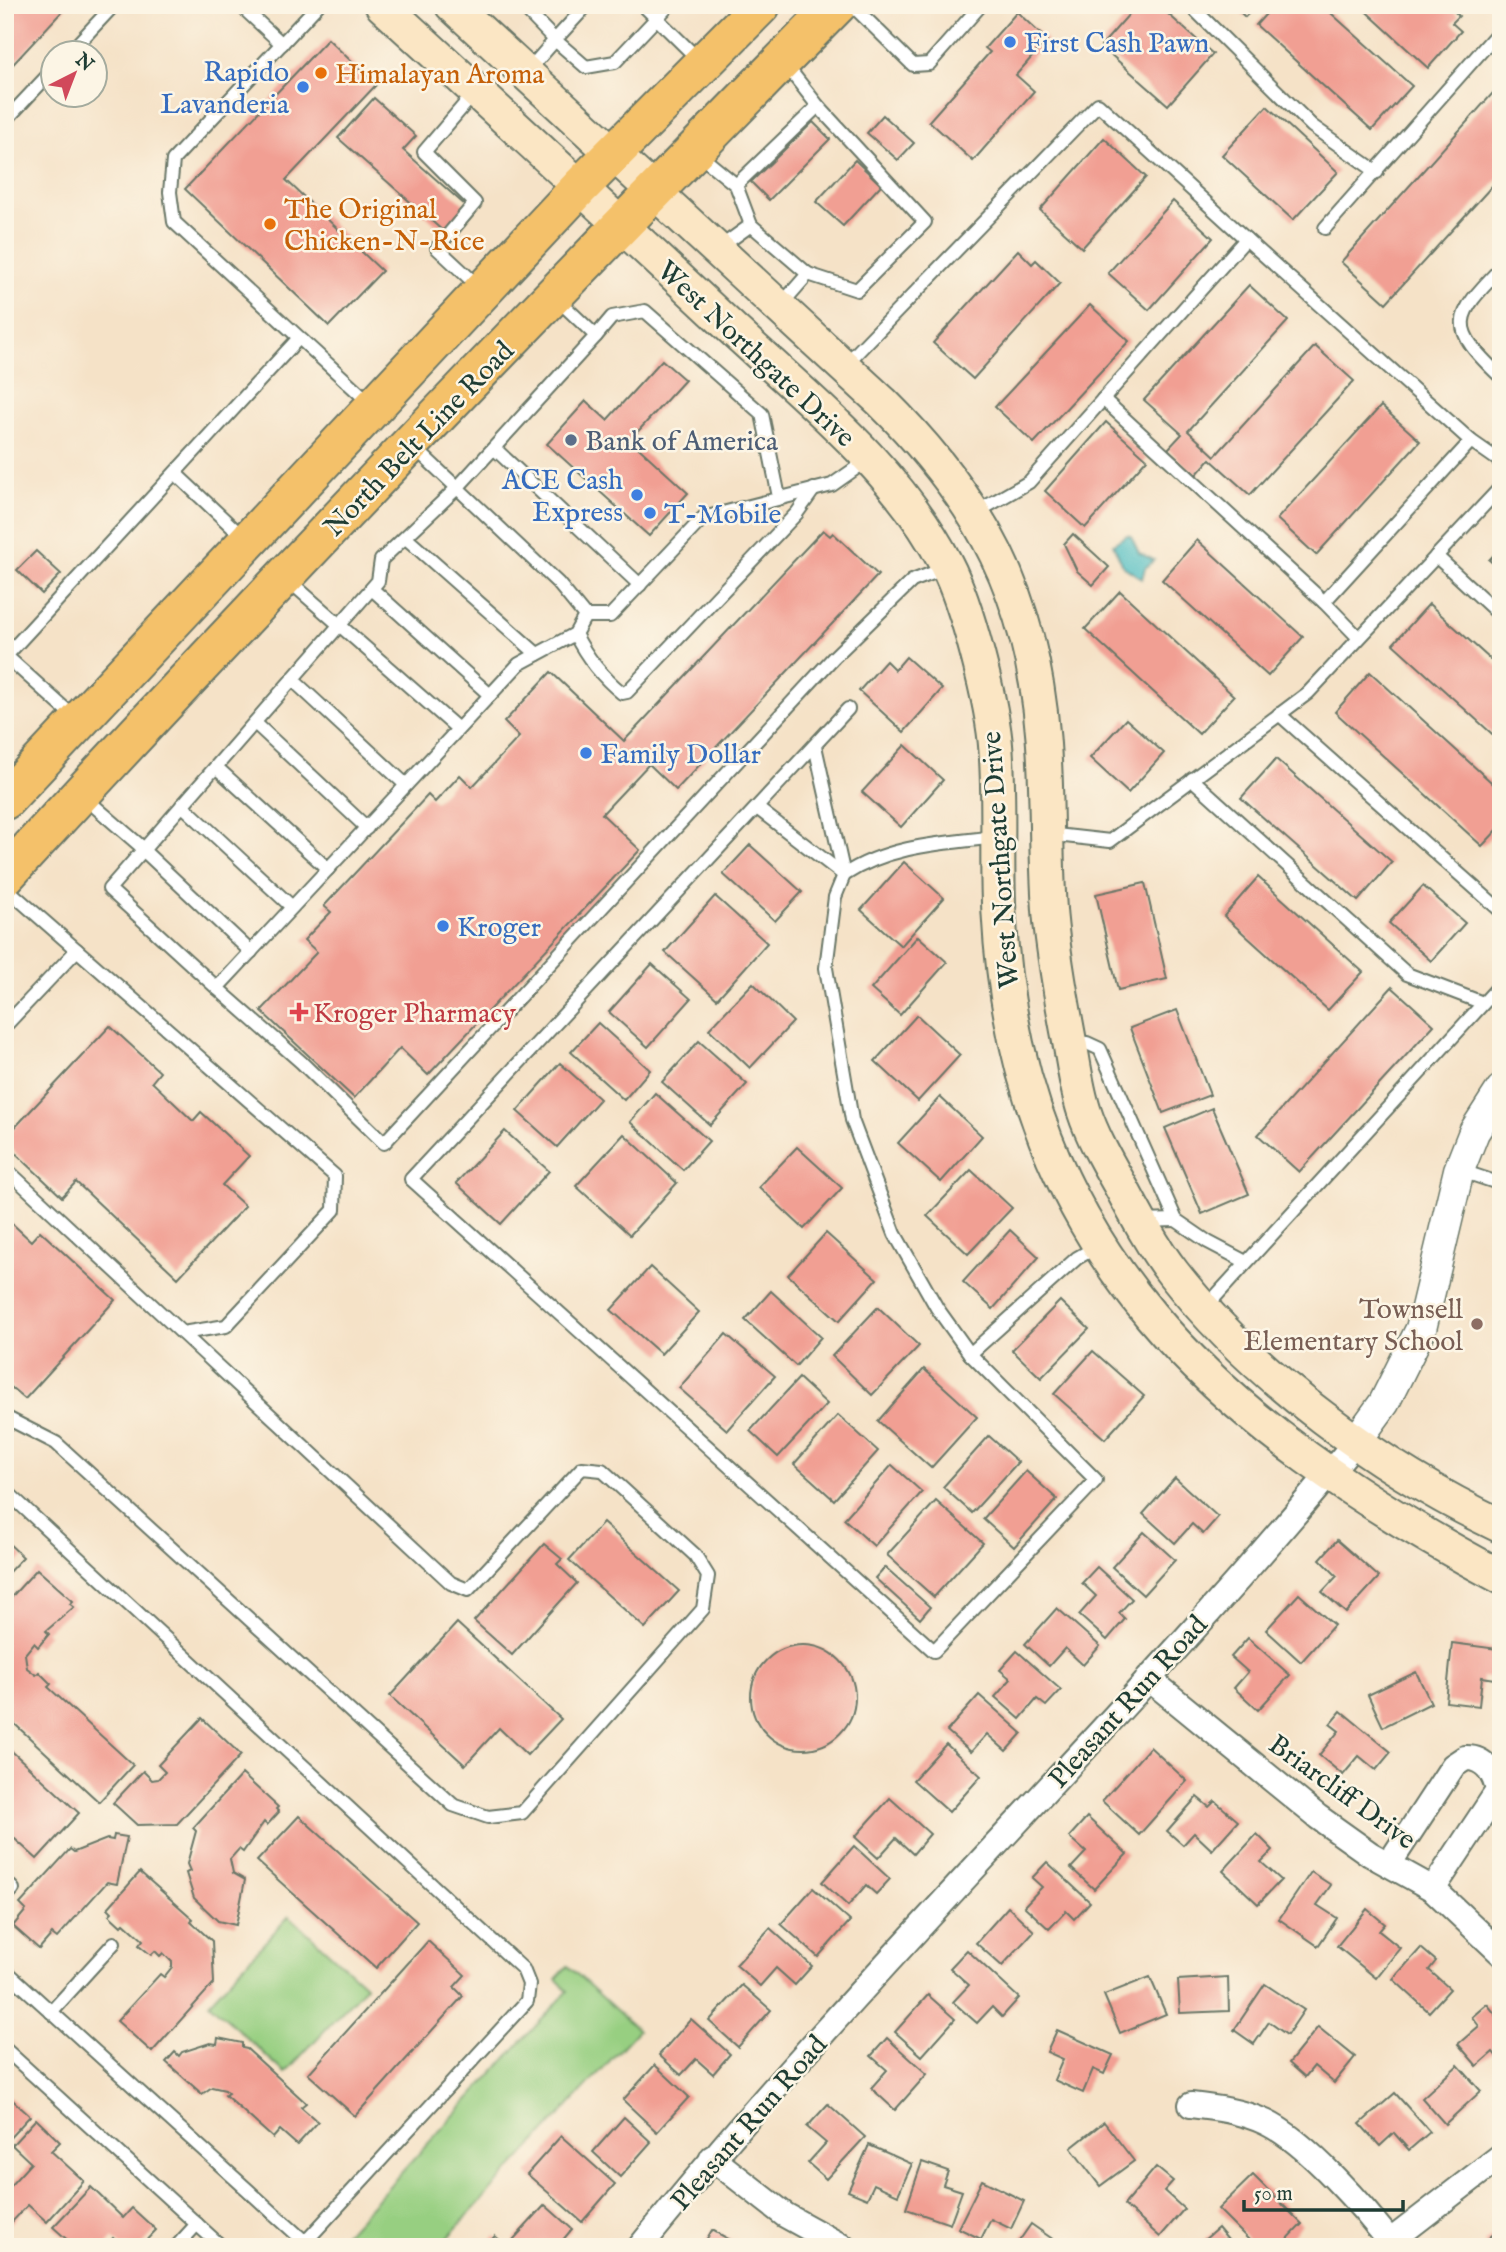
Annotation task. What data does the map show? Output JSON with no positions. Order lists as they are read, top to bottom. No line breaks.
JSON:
{"streets":{"main road":["West Northgate Drive","North Belt Line Road"],"street":["Pleasant Run Road","Briarcliff Drive"]},"crossings":[["West Northgate Drive","North Belt Line Road"],["West Northgate Drive","Pleasant Run Road"],["Pleasant Run Road","Briarcliff Drive"]],"places":{"other":["First Cash Pawn","Himalayan Aroma","Rapido Lavanderia","The Original Chicken-N-Rice","Bank of America","ACE Cash Express","T-Mobile","Family Dollar","Kroger","Townsell Elementary School"],"health":["Kroger Pharmacy"]},"scale_bar":"50 m","north":"top right"}
